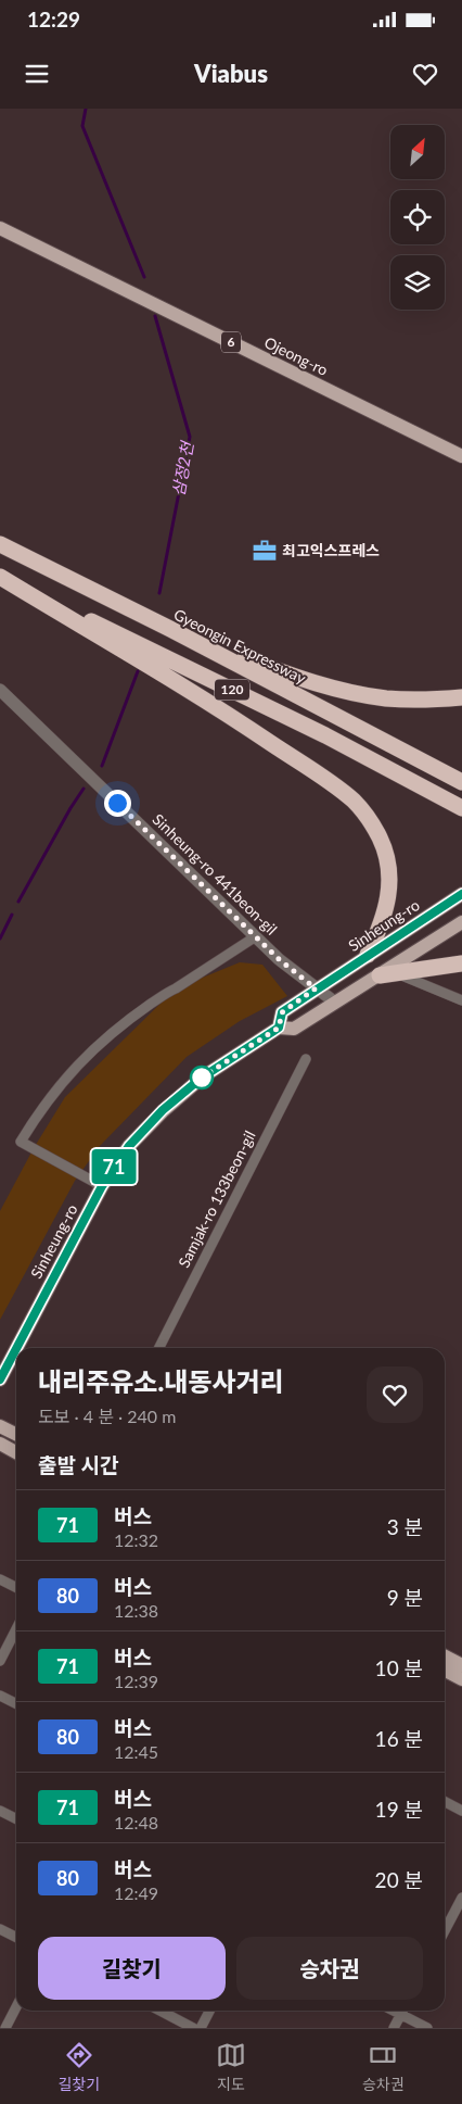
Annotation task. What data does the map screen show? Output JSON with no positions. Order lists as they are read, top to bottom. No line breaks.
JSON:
{"streets":{"highway":["Gyeongin Expressway","120"],"main road":["6","Ojeong-ro","Sinheung-ro"],"street":["Sinheung-ro 441beon-gil","Samjak-ro 133beon-gil"]},"crossings":[["Sinheung-ro 441beon-gil","Sinheung-ro"]],"water":["삼정2천"],"places":{"office":["최고익스프레스"]},"lines":["bus line 71"],"north":"top right","page":{"status":"12:29","header":"Viabus","on_map":"71","heading":[["내리주유소.내동사거리","도보 · 4 분 · 240 m"],"출발 시간"],"list":[{"mark":"71","name":"버스","note":"12:32","value":"3 분"},{"mark":"80","name":"버스","note":"12:38","value":"9 분"},{"mark":"71","name":"버스","note":"12:39","value":"10 분"},{"mark":"80","name":"버스","note":"12:45","value":"16 분"},{"mark":"71","name":"버스","note":"12:48","value":"19 분"},{"mark":"80","name":"버스","note":"12:49","value":"20 분"}],"buttons":["길찾기","승차권"],"tabs":["길찾기","지도","승차권"]}}
